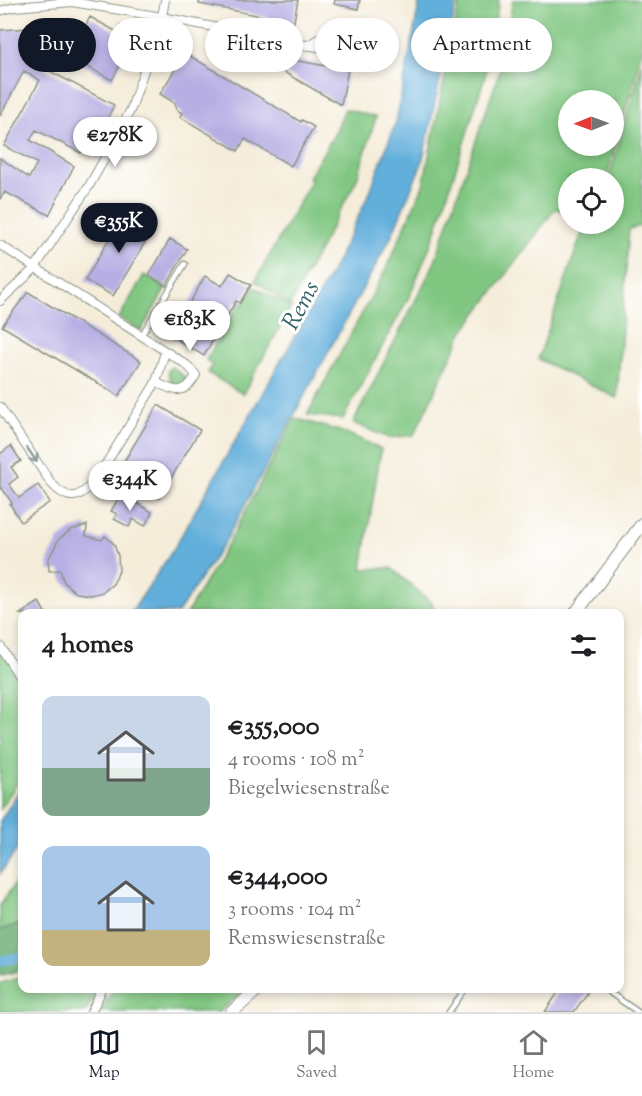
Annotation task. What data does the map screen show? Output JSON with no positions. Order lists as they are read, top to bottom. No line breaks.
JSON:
{"water":["Rems"],"north":"left","page":{"chip":["Buy","Rent","Filters","New","Apartment"],"price":["€278K","€355K","€183K","€344K"],"heading":"4 homes","list":[{"name":"€355,000","note":"4 rooms · 108 m² · Biegelwiesenstraße"},{"name":"€344,000","note":"3 rooms · 104 m² · Remswiesenstraße"}],"tabs":["Map","Saved","Home"]}}
